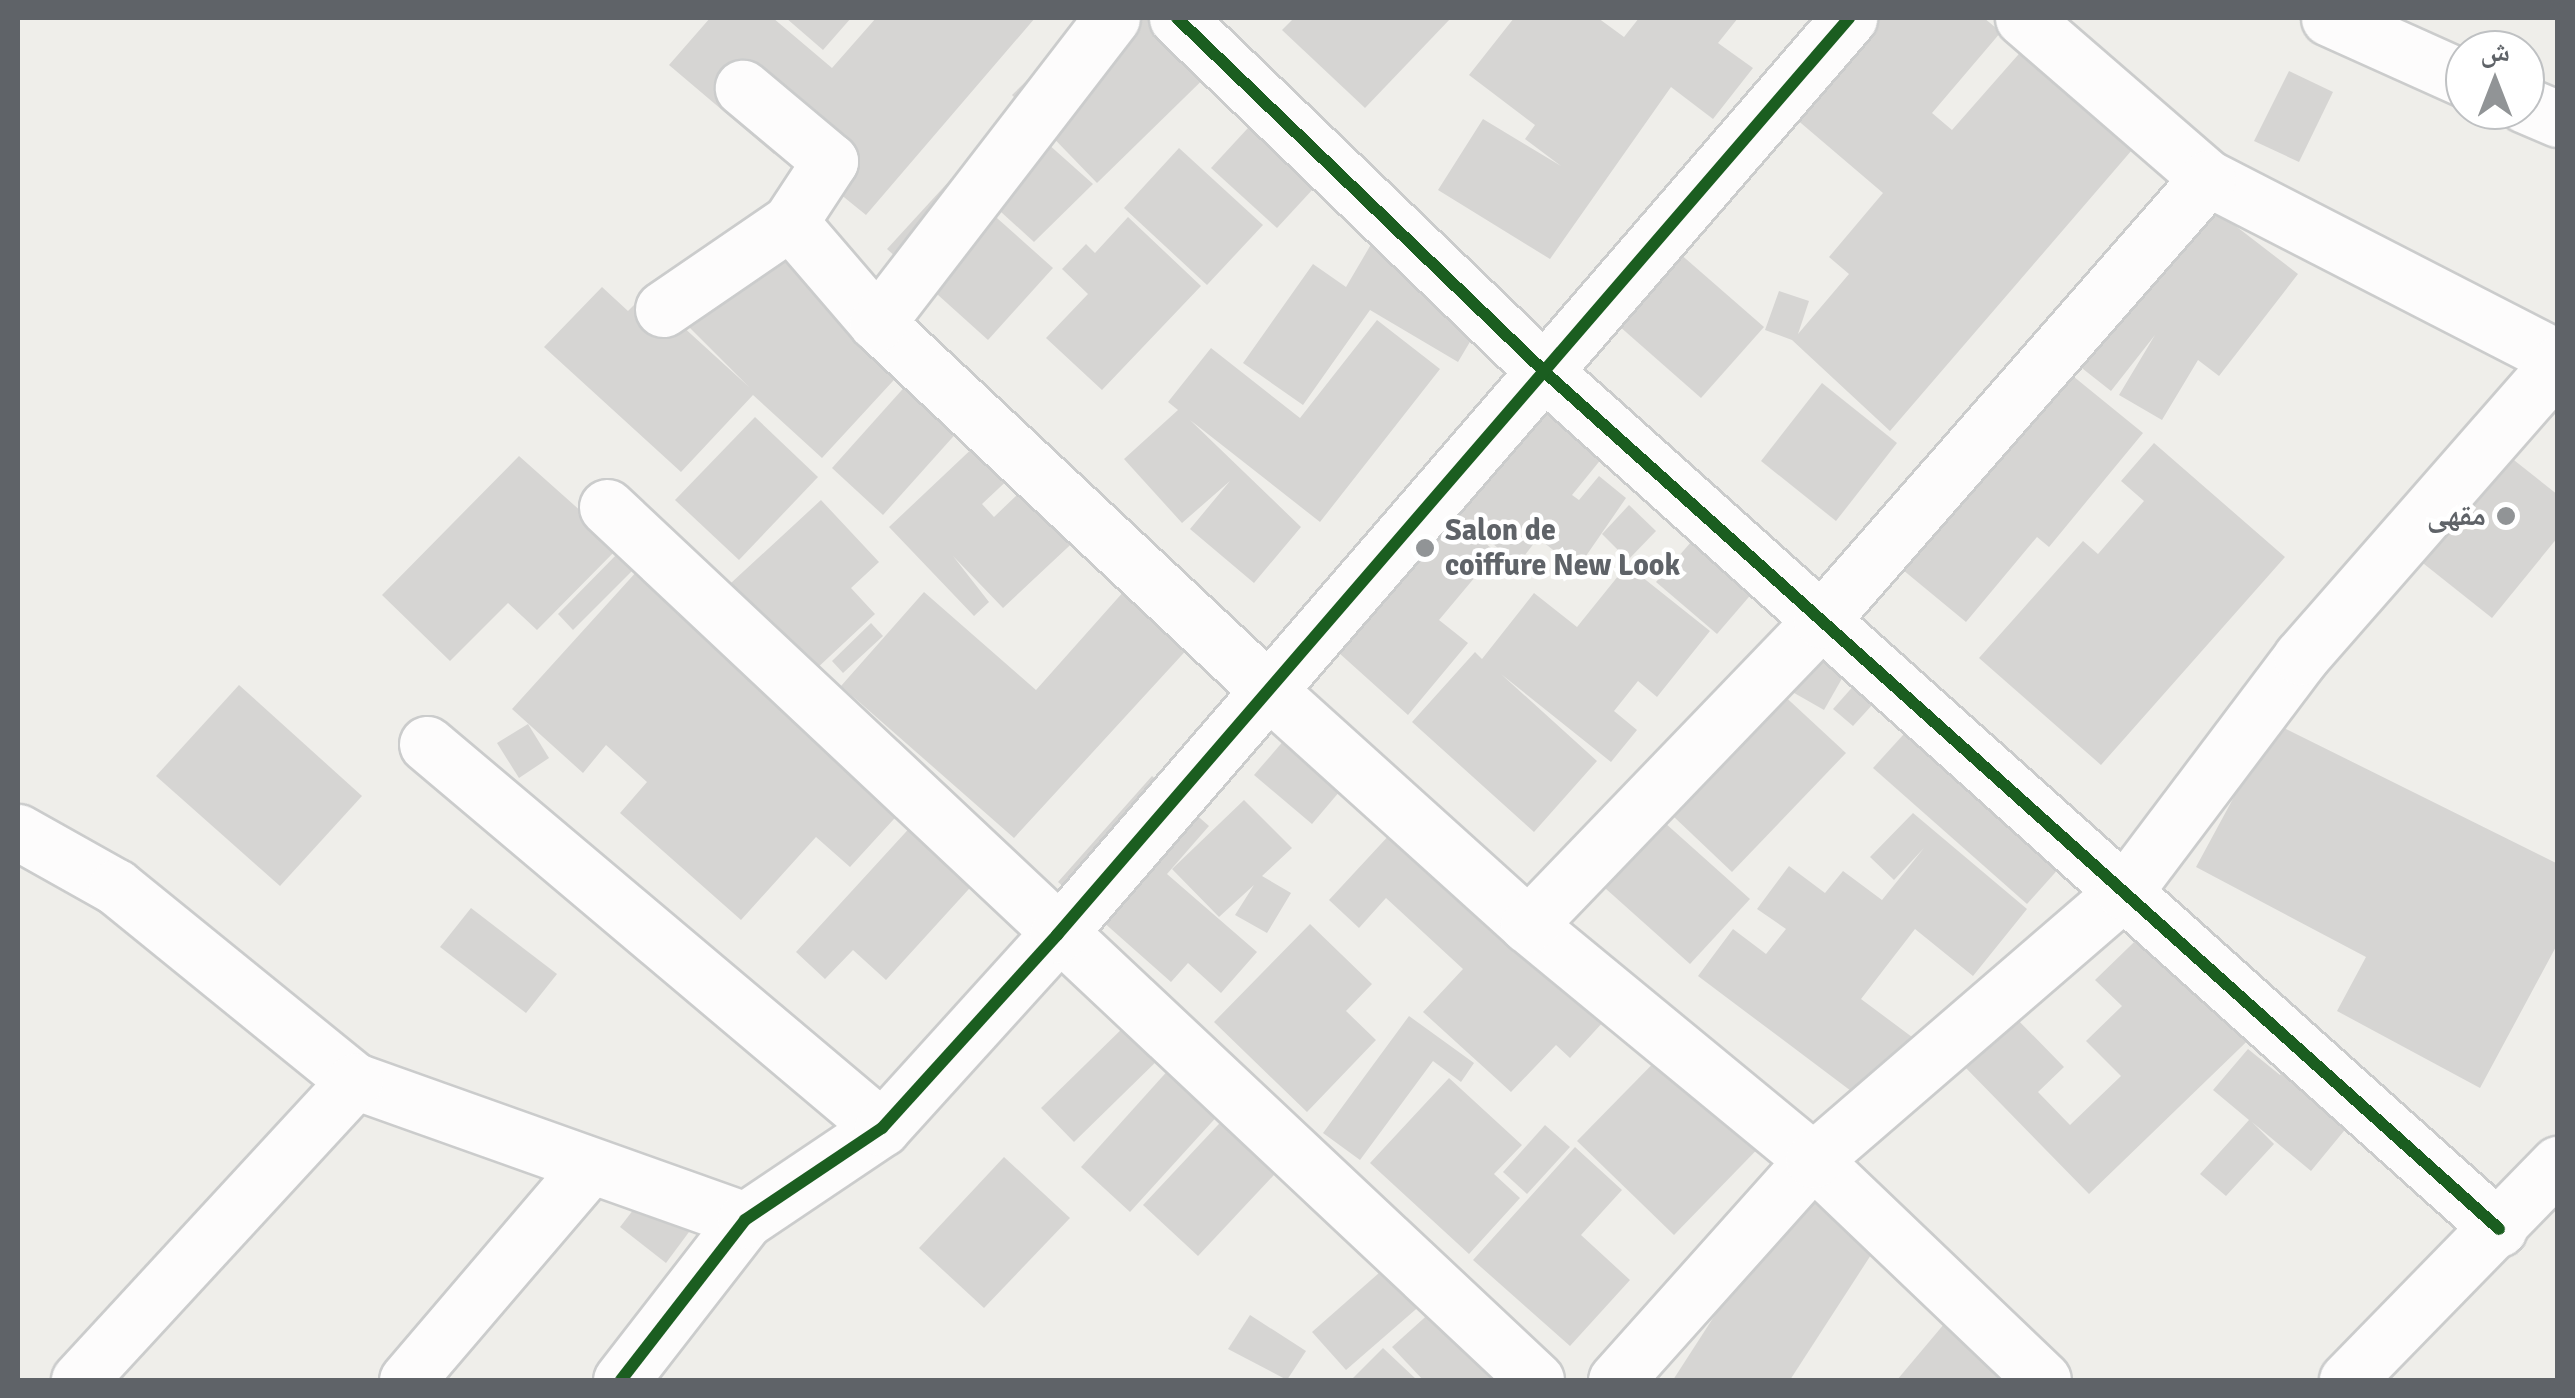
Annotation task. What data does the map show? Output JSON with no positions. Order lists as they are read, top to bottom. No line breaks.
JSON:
{"places":["مقهى","Salon de coiffure New Look"],"north":"top"}
